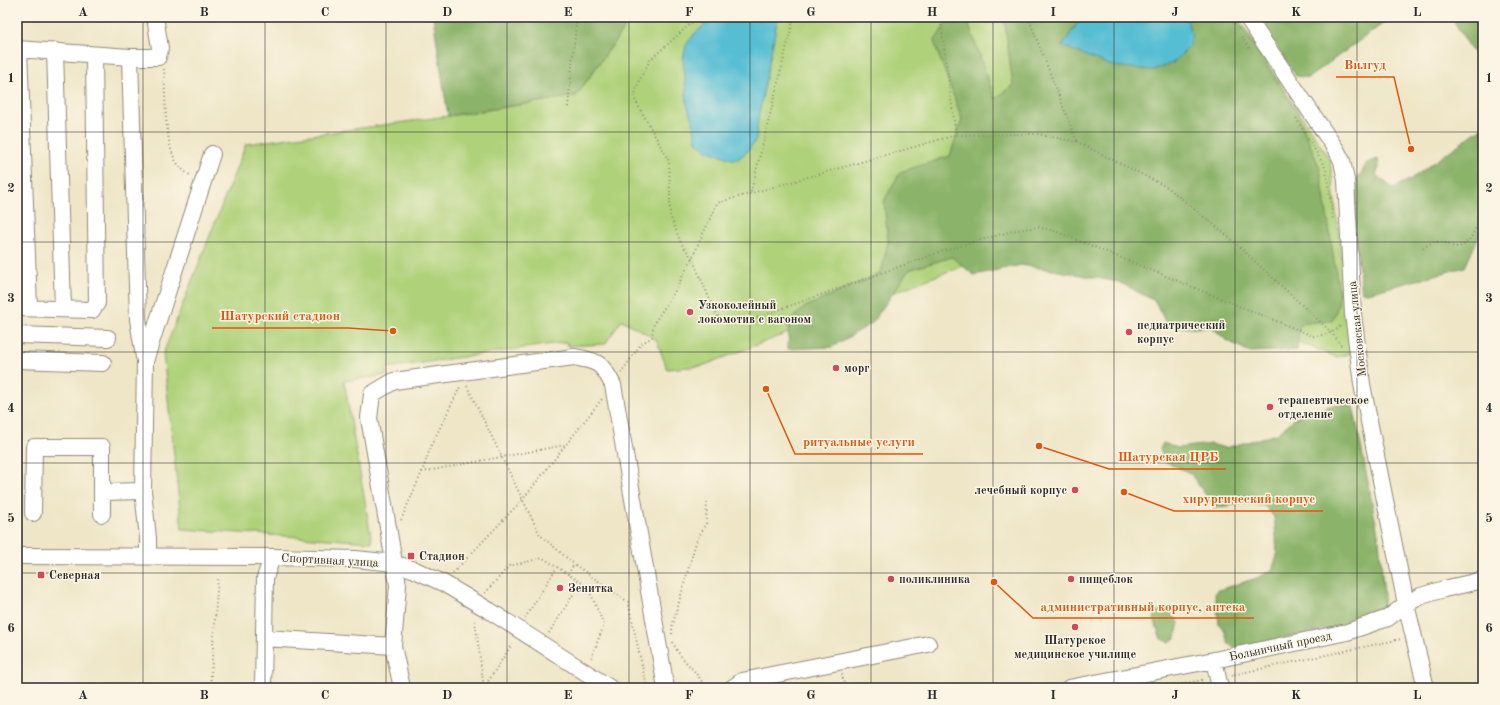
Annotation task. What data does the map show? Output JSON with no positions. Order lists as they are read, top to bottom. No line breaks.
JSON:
{"streets":{"street":["Московская улица","Спортивная улица","Больничный проезд"]},"crossings":[["Московская улица","Больничный проезд"]],"places":{"other":["Вилгуд","Узкоколейный локомотив с вагоном","Шатурский стадион","педиатрический корпус","морг","ритуальные услуги","терапевтическое отделение","Шатурская ЦРБ","лечебный корпус","хирургический корпус","поликлиника","пищеблок","административный корпус, аптека","Зенитка","Шатурское медицинское училище"],"transit":["Стадион","Северная"]},"grid":{"columns":["A","B","C","D","E","F","G","H","I","J","K","L"],"rows":["1","2","3","4","5","6"]}}
